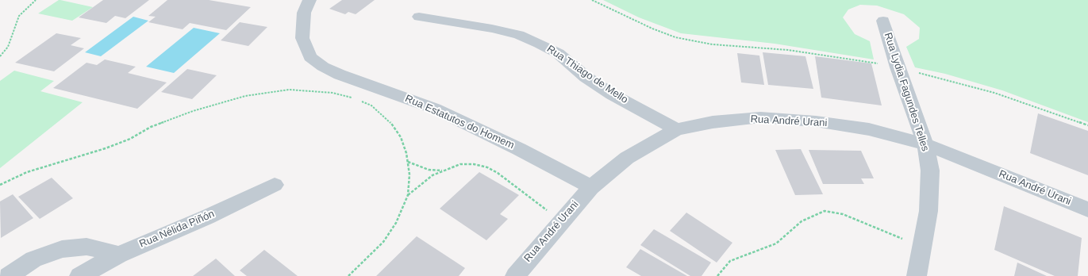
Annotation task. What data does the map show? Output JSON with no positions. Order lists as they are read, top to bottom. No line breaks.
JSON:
{"streets":{"street":["Rua Thiago de Mello","Rua Lydia Fagundes Telles","Rua André Urani","Rua Estatutos do Homem","Rua Nélida Piñón"]},"crossings":[["Rua Thiago de Mello","Rua André Urani"],["Rua Lydia Fagundes Telles","Rua André Urani"],["Rua André Urani","Rua Estatutos do Homem"]]}
